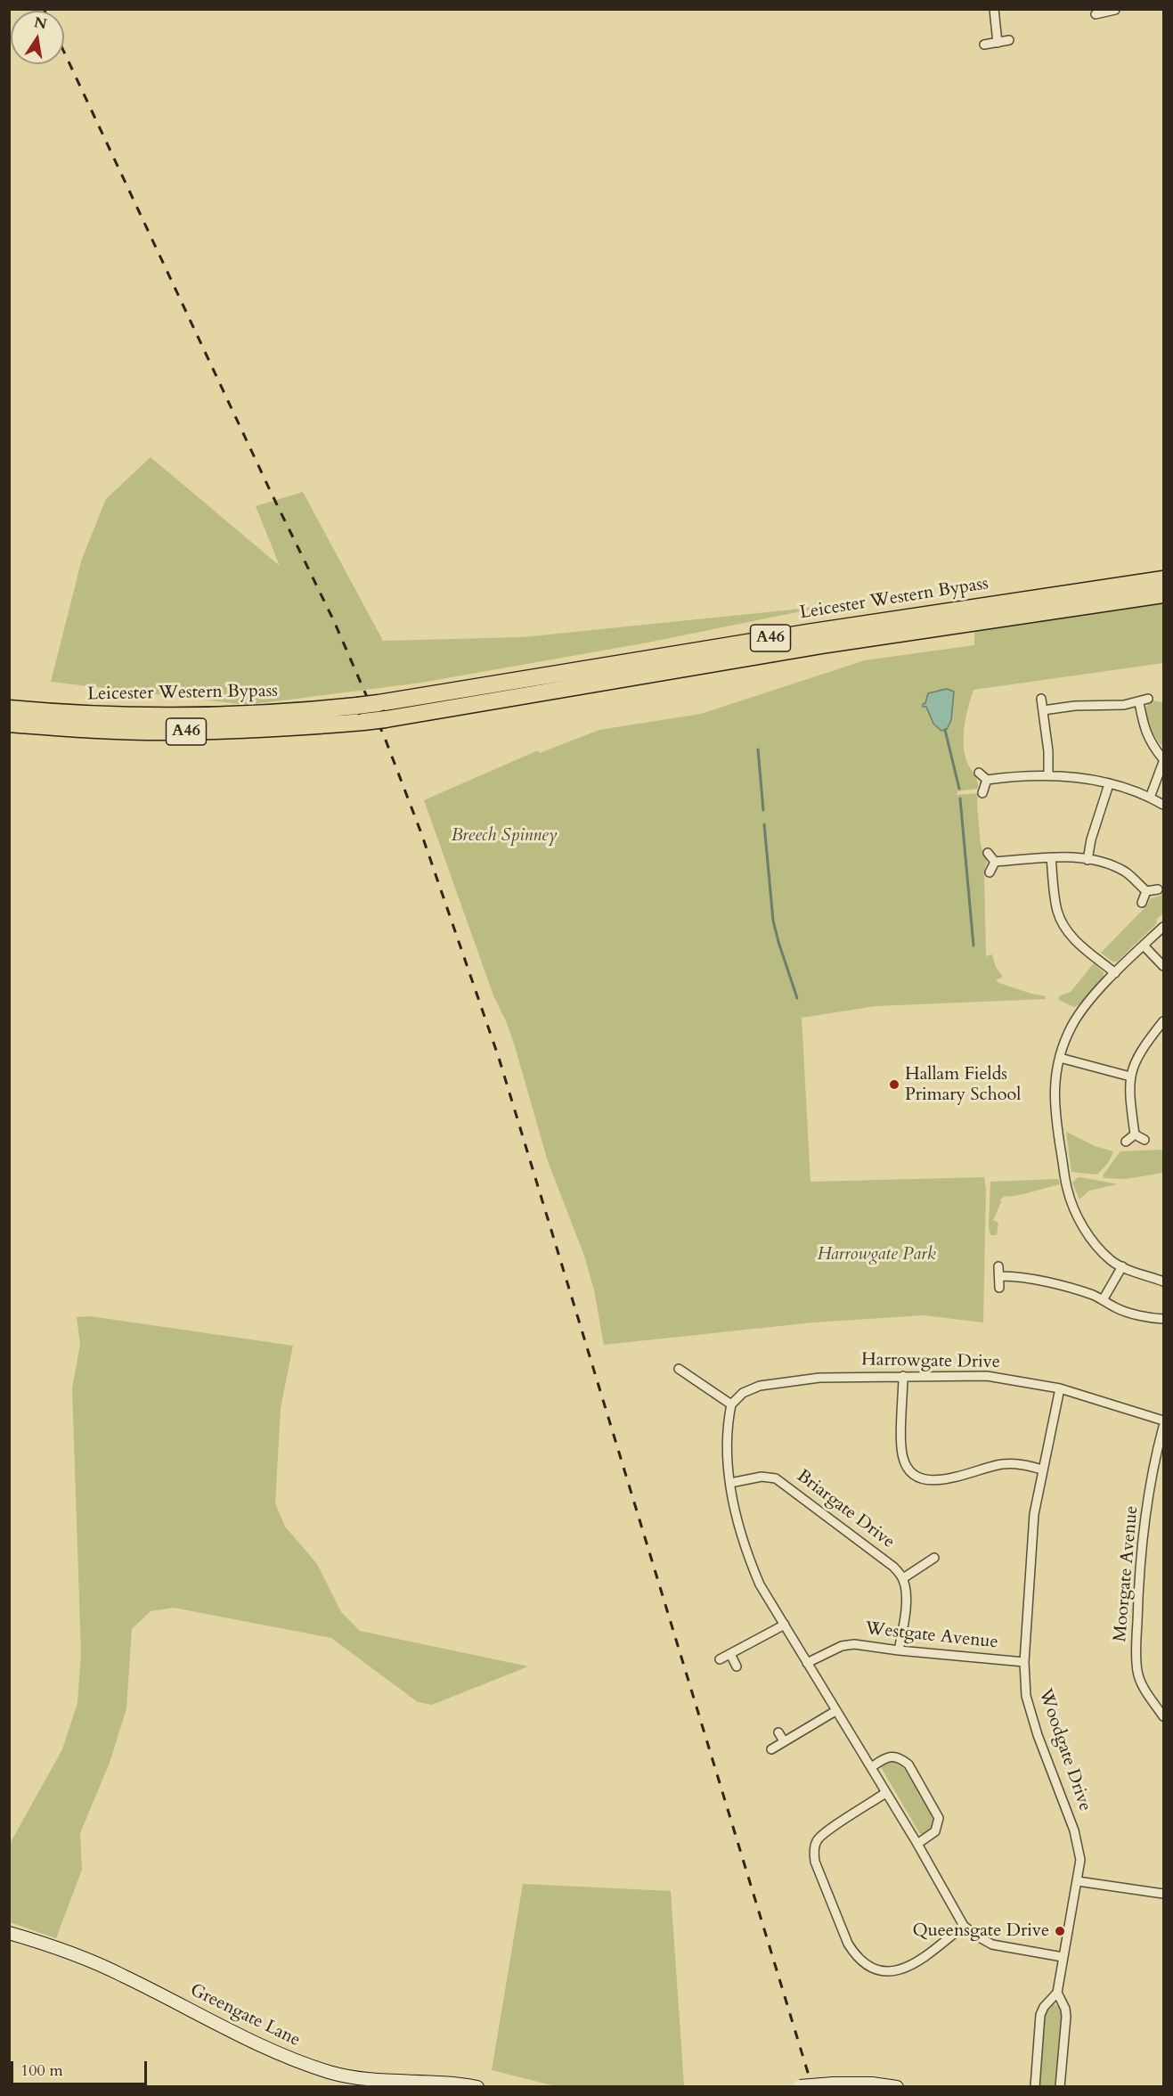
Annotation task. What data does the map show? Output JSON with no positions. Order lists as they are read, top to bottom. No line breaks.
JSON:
{"streets":{"highway":["Leicester Western Bypass","A46"],"street":["Harrowgate Drive","Briargate Drive","Moorgate Avenue","Westgate Avenue","Woodgate Drive","Greengate Lane"]},"crossings":[["Harrowgate Drive","Woodgate Drive"],["Westgate Avenue","Woodgate Drive"]],"parks":["Breech Spinney","Harrowgate Park"],"places":["Hallam Fields Primary School","Queensgate Drive"],"scale_bar":"100 m","north":"top"}
